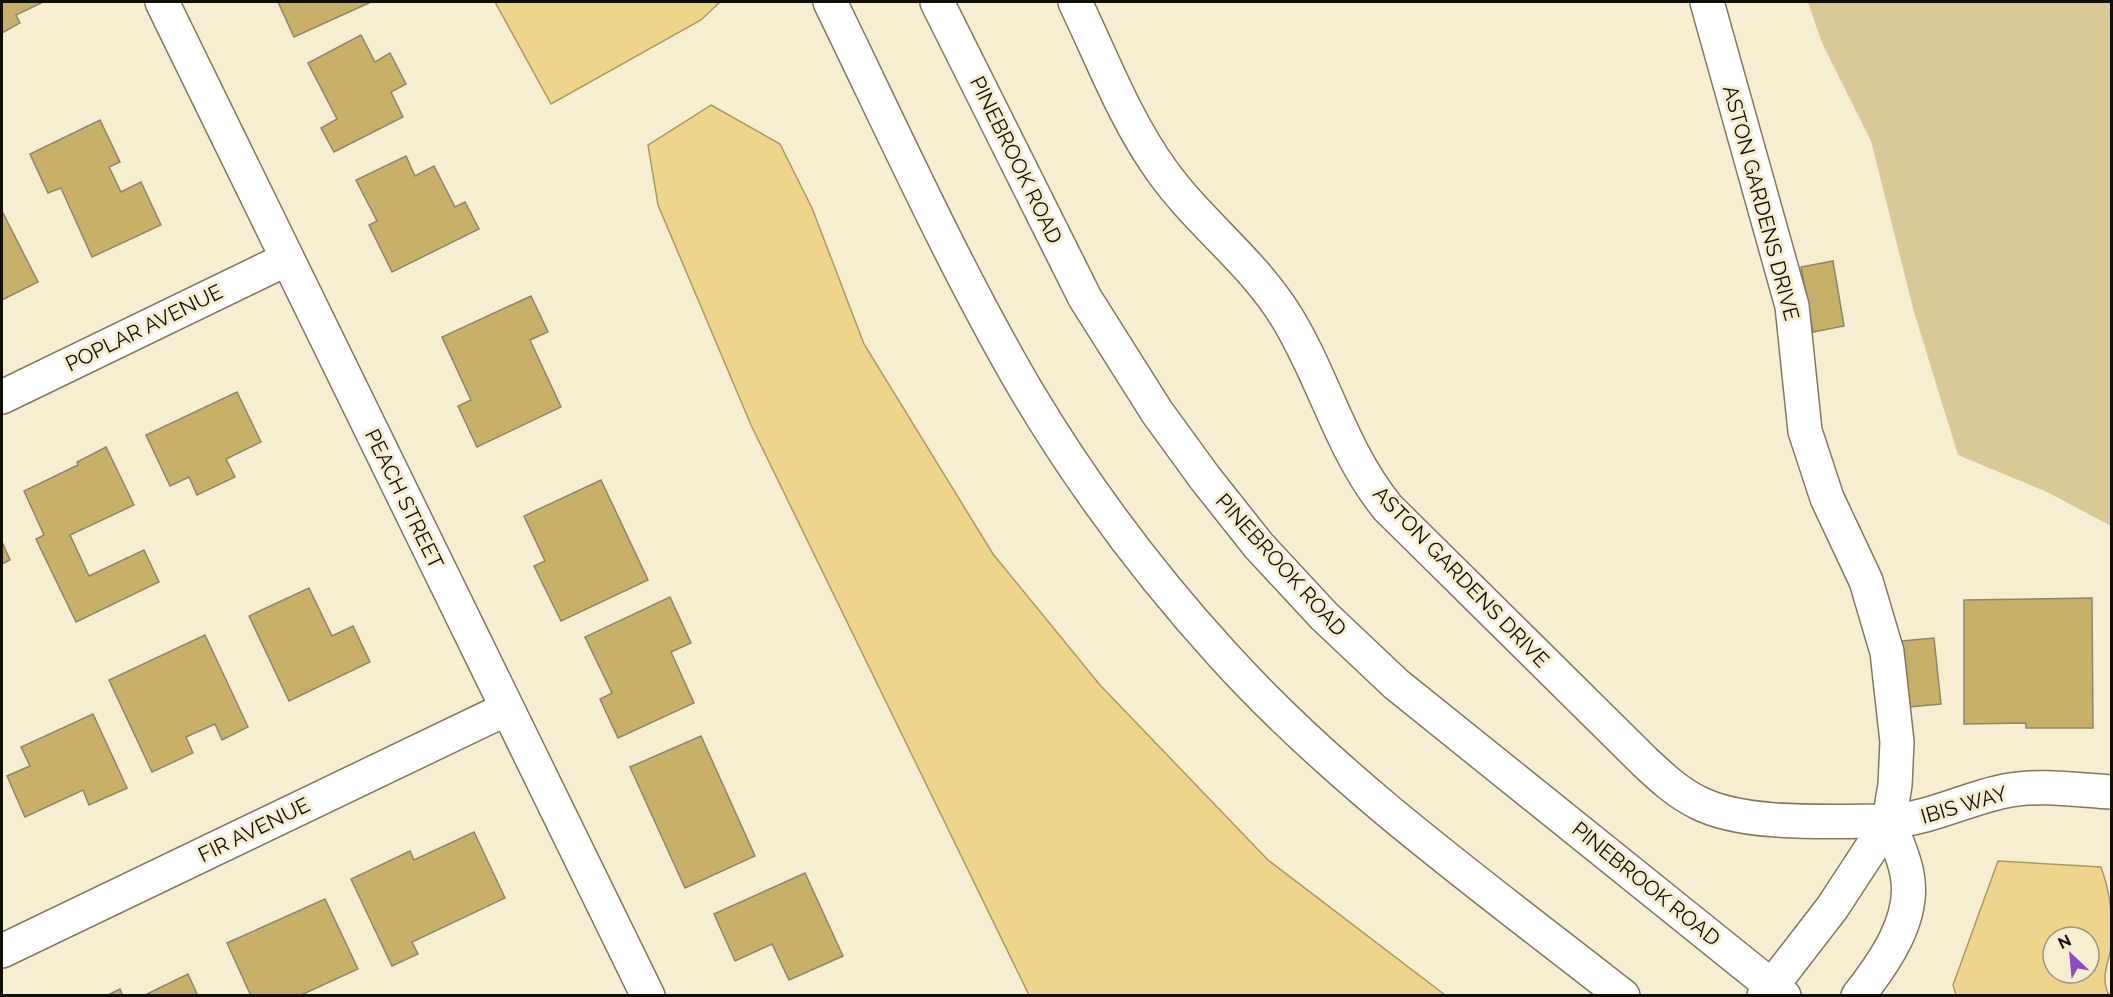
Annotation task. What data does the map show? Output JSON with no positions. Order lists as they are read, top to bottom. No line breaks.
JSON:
{"streets":{"street":["PINEBROOK ROAD","ASTON GARDENS DRIVE","POPLAR AVENUE","PEACH STREET","IBIS WAY","FIR AVENUE"]},"crossings":[["PINEBROOK ROAD","ASTON GARDENS DRIVE"],["ASTON GARDENS DRIVE","IBIS WAY"],["POPLAR AVENUE","PEACH STREET"],["PEACH STREET","FIR AVENUE"]],"north":"top left"}
